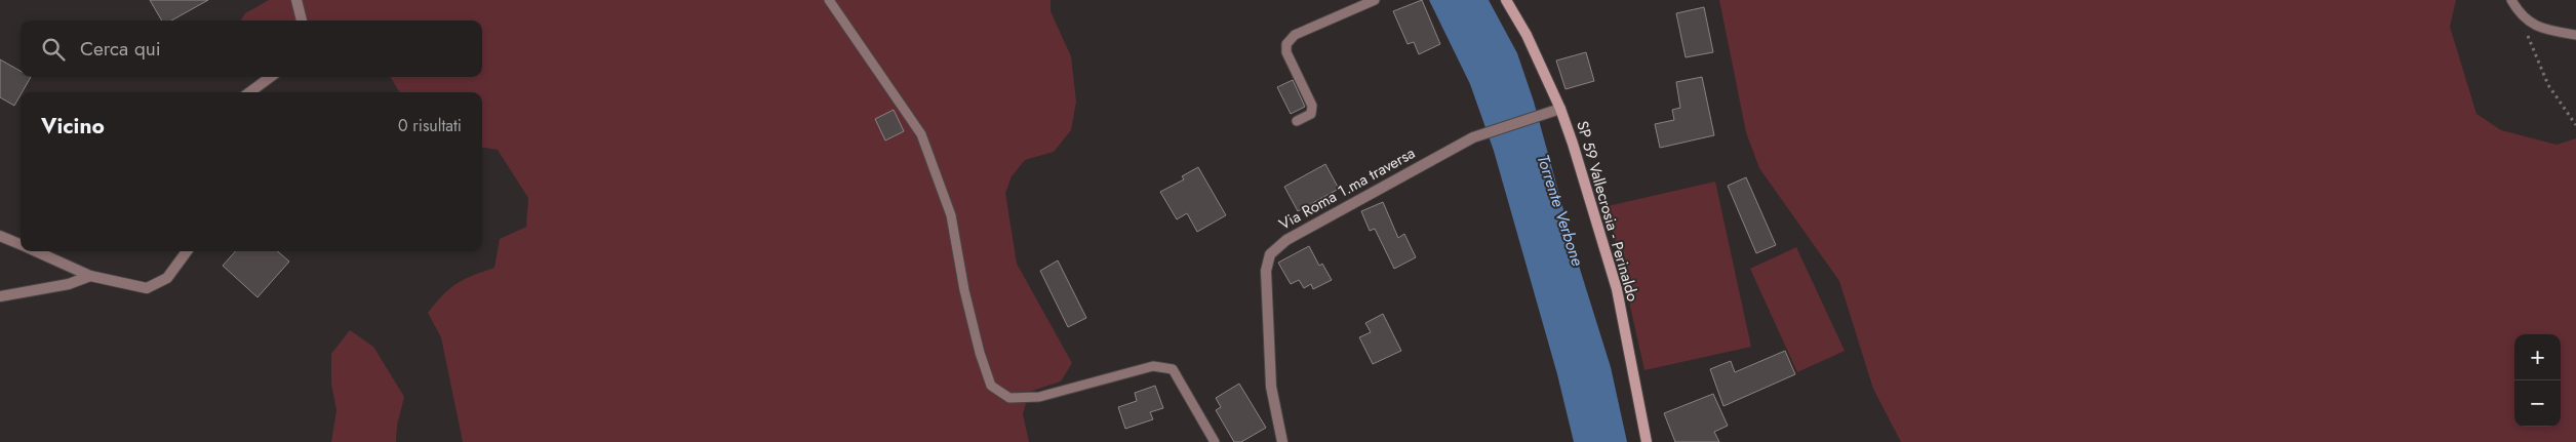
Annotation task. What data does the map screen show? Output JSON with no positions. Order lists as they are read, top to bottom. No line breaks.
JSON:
{"streets":{"main road":["SP 59 Vallecrosia - Perinaldo"],"street":["Via Roma 1.ma traversa"]},"crossings":[["Via Roma 1.ma traversa","SP 59 Vallecrosia - Perinaldo"]],"water":["Torrente Verbone"],"page":{"search":"Cerca qui","heading":["Vicino","0 risultati"],"map_buttons":["+","−"]}}
